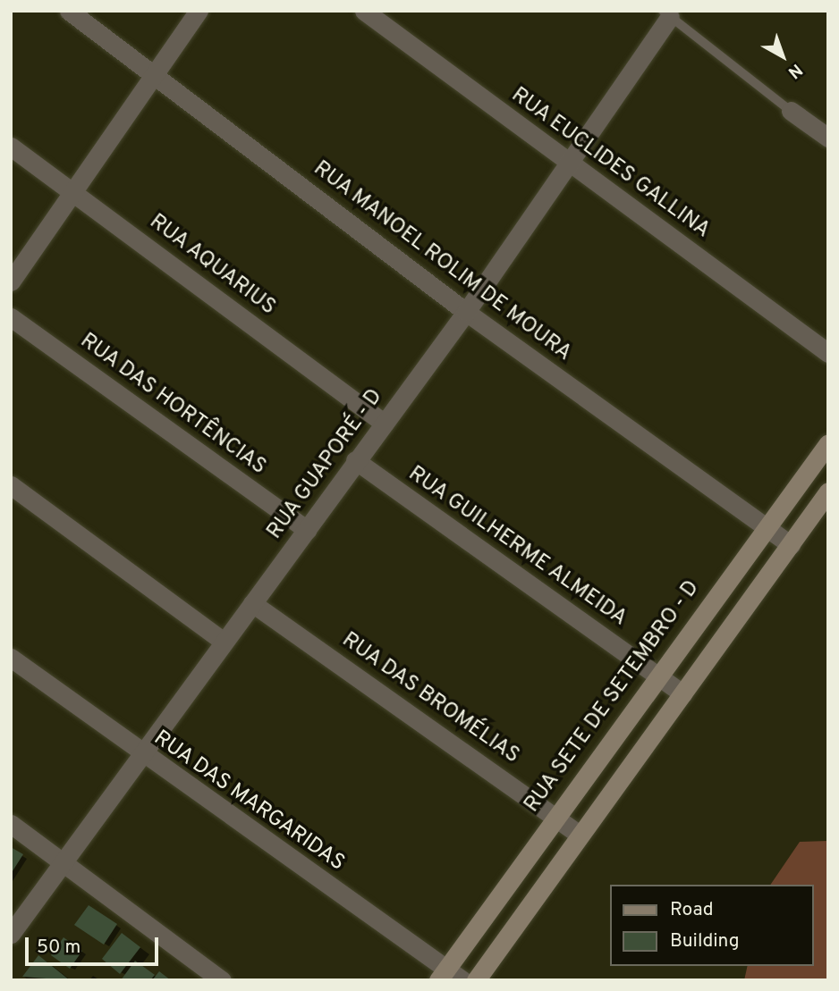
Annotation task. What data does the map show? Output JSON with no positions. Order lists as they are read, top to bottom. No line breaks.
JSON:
{"streets":{"street":["RUA EUCLIDES GALLINA","RUA MANOEL ROLIM DE MOURA","RUA AQUARIUS","RUA DAS HORTÊNCIAS","RUA GUAPORÉ - D","RUA GUILHERME ALMEIDA","RUA SETE DE SETEMBRO - D","RUA DAS BROMÉLIAS","RUA DAS MARGARIDAS"]},"crossings":[["RUA EUCLIDES GALLINA","RUA GUAPORÉ - D"],["RUA MANOEL ROLIM DE MOURA","RUA GUAPORÉ - D"],["RUA MANOEL ROLIM DE MOURA","RUA SETE DE SETEMBRO - D"],["RUA AQUARIUS","RUA GUAPORÉ - D"],["RUA DAS HORTÊNCIAS","RUA GUAPORÉ - D"],["RUA GUAPORÉ - D","RUA GUILHERME ALMEIDA"],["RUA GUAPORÉ - D","RUA DAS BROMÉLIAS"],["RUA GUAPORÉ - D","RUA DAS MARGARIDAS"],["RUA GUILHERME ALMEIDA","RUA SETE DE SETEMBRO - D"],["RUA SETE DE SETEMBRO - D","RUA DAS BROMÉLIAS"],["RUA SETE DE SETEMBRO - D","RUA DAS MARGARIDAS"]],"legend":["Road","Building"],"scale_bar":"50 m","north":"bottom right"}
